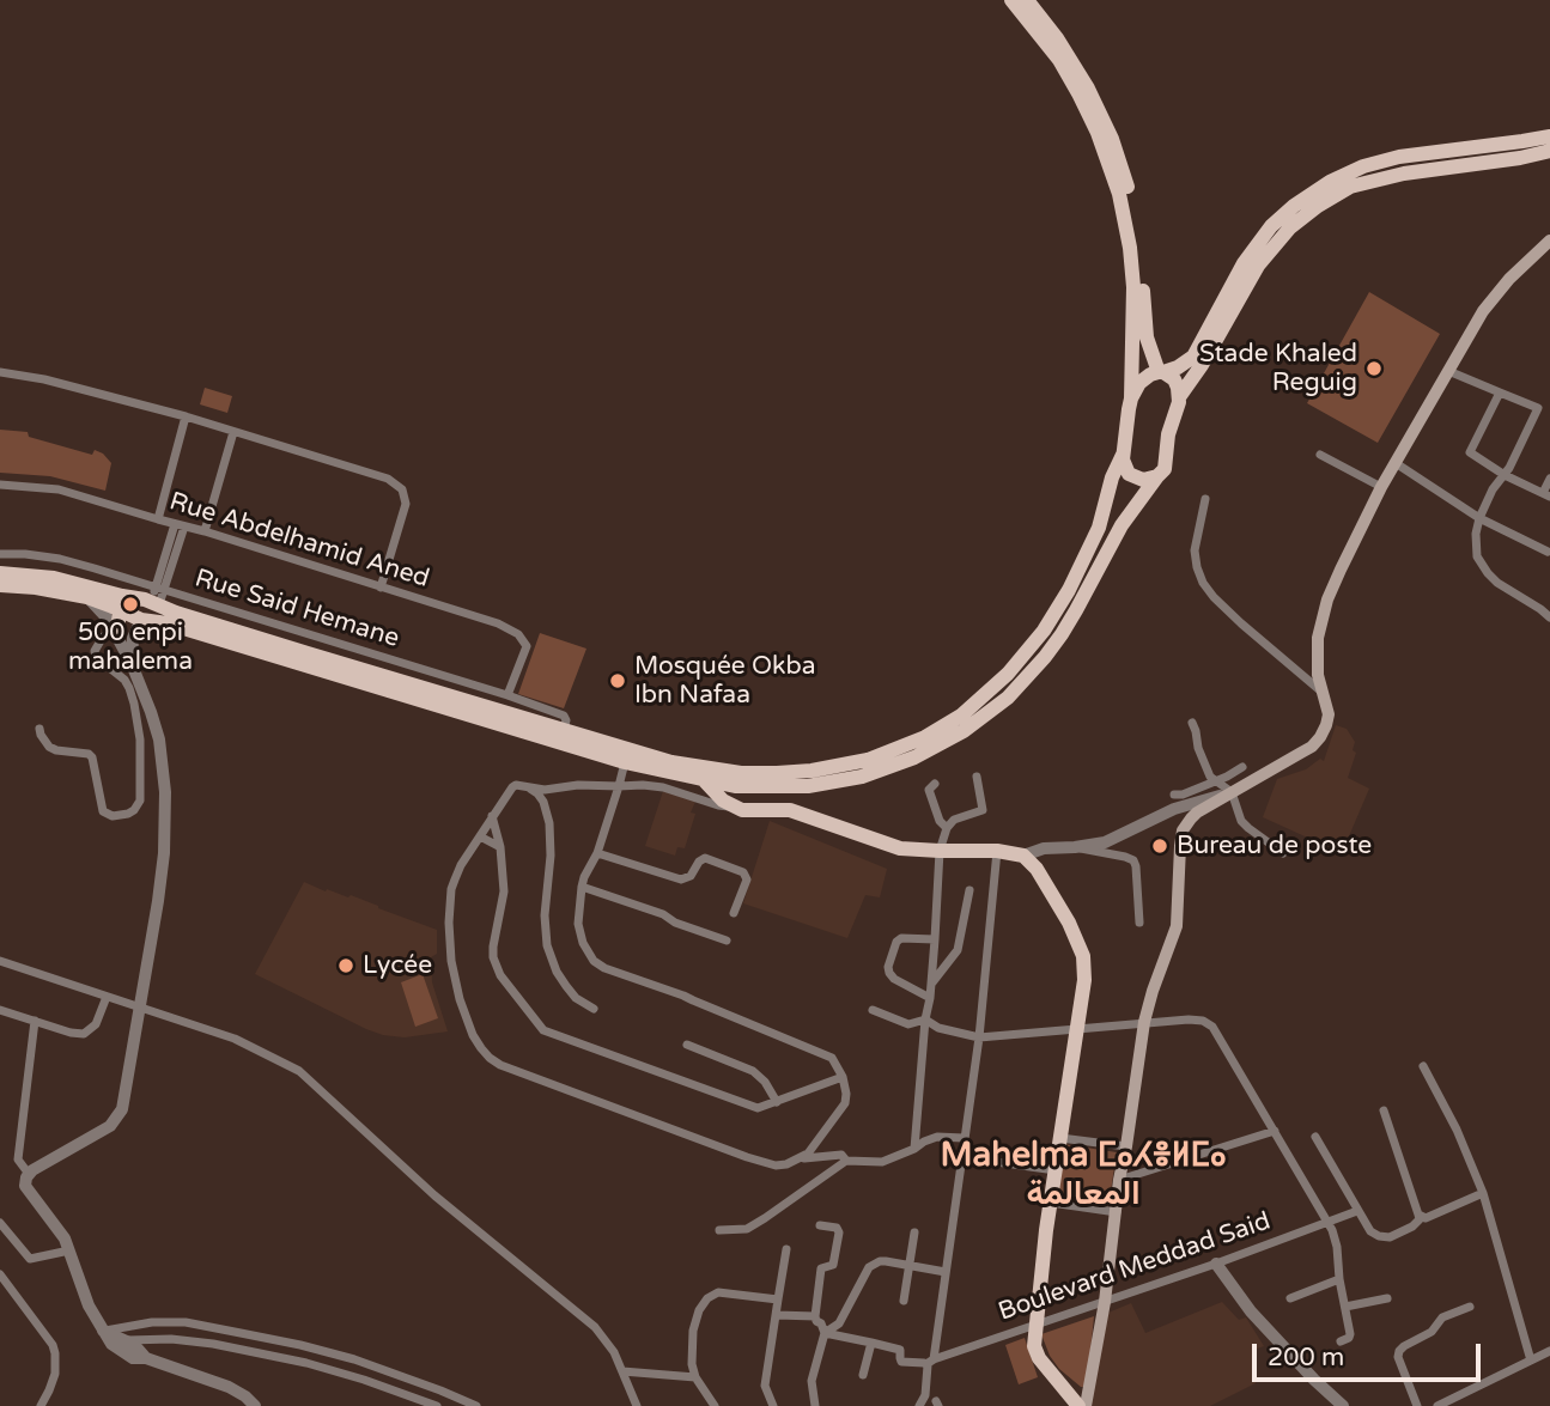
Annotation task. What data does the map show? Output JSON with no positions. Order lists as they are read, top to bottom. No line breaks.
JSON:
{"streets":{"street":["Rue Abdelhamid Aned","Rue Said Hemane","Boulevard Meddad Said"]},"crossings":[["Rue Abdelhamid Aned","Rue Said Hemane"]],"districts":["Mahelma ⵎⴰⵃⴻⵍⵎⴰ المعالمة"],"places":["Stade Khaled Reguig","500 enpi mahalema","Mosquée Okba Ibn Nafaa","Bureau de poste","Lycée"],"scale_bar":"200 m"}
